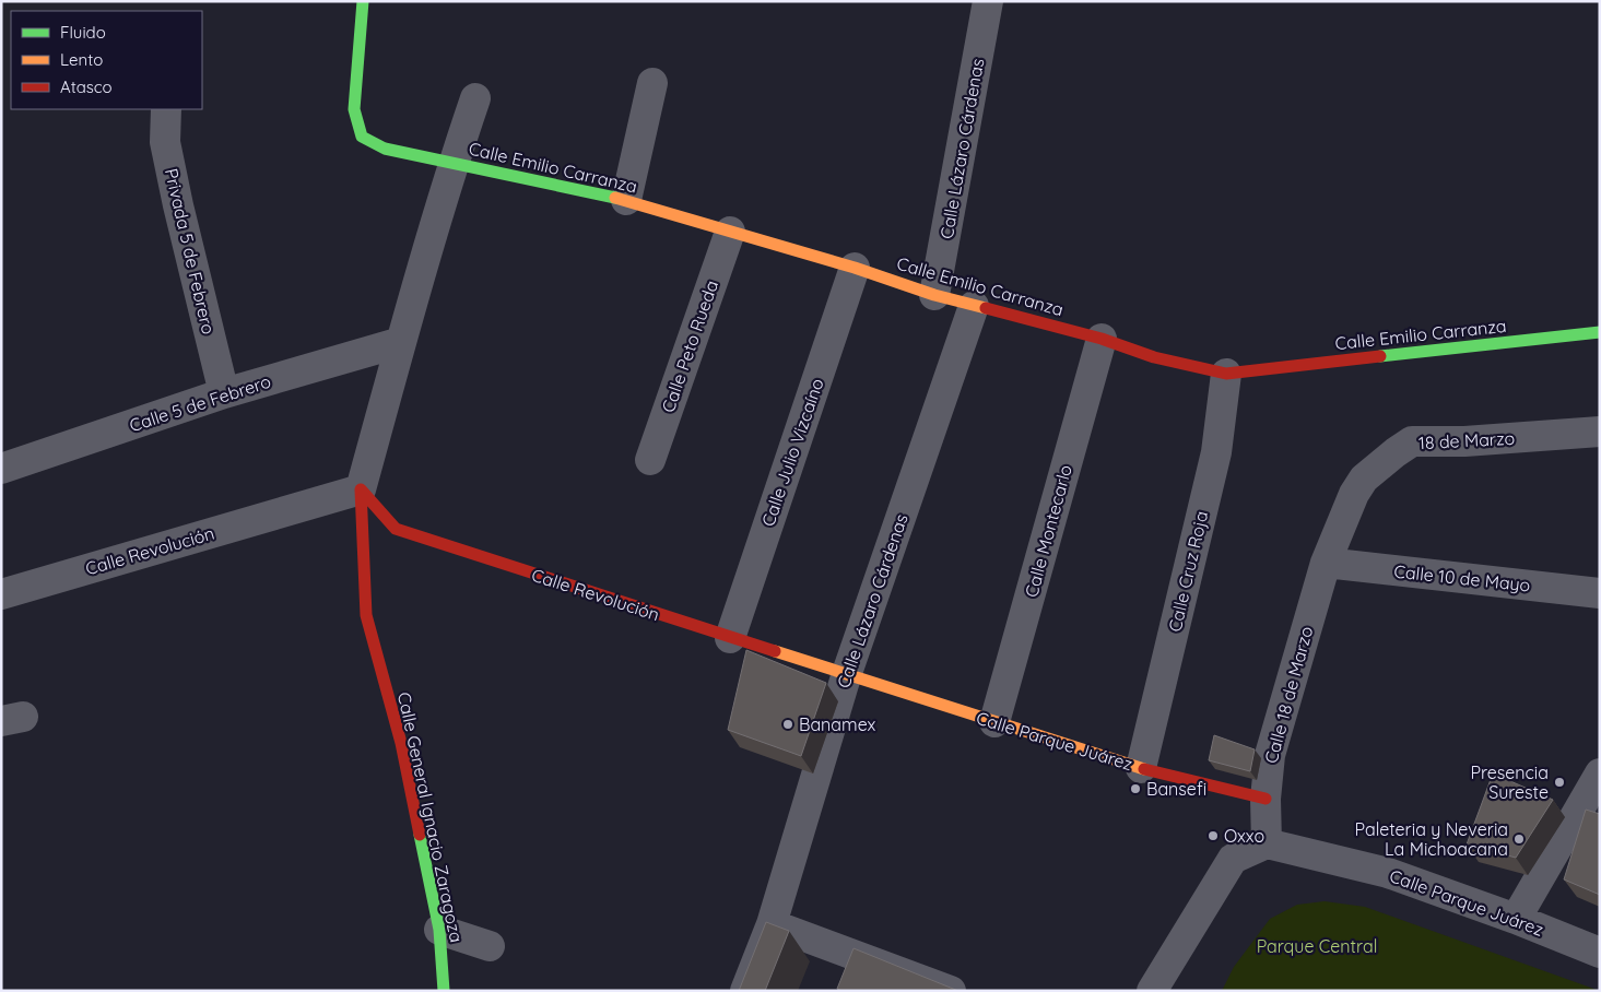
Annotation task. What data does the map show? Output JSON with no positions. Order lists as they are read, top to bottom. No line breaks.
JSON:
{"streets":{"street":["Calle Lázaro Cárdenas","Calle Emilio Carranza","Privada 5 de Febrero","Calle Peto Rueda","Calle 5 de Febrero","18 de Marzo","Calle Julio Vizcaíno","Calle Montecarlo","Calle Revolución","Calle Cruz Roja","Calle 10 de Mayo","Calle 18 de Marzo","Calle Parque Juárez","Calle General Ignacio Zaragoza"]},"crossings":[["Calle Lázaro Cárdenas","Calle Emilio Carranza"],["Calle Lázaro Cárdenas","Calle Revolución"],["Calle Lázaro Cárdenas","Calle Parque Juárez"],["Calle Emilio Carranza","Calle Peto Rueda"],["Calle Emilio Carranza","Calle Julio Vizcaíno"],["Calle Emilio Carranza","Calle Montecarlo"],["Calle Emilio Carranza","Calle Cruz Roja"],["Privada 5 de Febrero","Calle 5 de Febrero"],["18 de Marzo","Calle 18 de Marzo"],["Calle Julio Vizcaíno","Calle Revolución"],["Calle Montecarlo","Calle Parque Juárez"],["Calle Revolución","Calle Parque Juárez"],["Calle Revolución","Calle General Ignacio Zaragoza"],["Calle Cruz Roja","Calle Parque Juárez"],["Calle 10 de Mayo","Calle 18 de Marzo"],["Calle 18 de Marzo","Calle Parque Juárez"]],"parks":["Parque Central"],"places":["Banamex","Presencia Sureste","Bansefi","Oxxo","Paleteria y Neveria La Michoacana"],"legend":["Fluido","Lento","Atasco"]}
